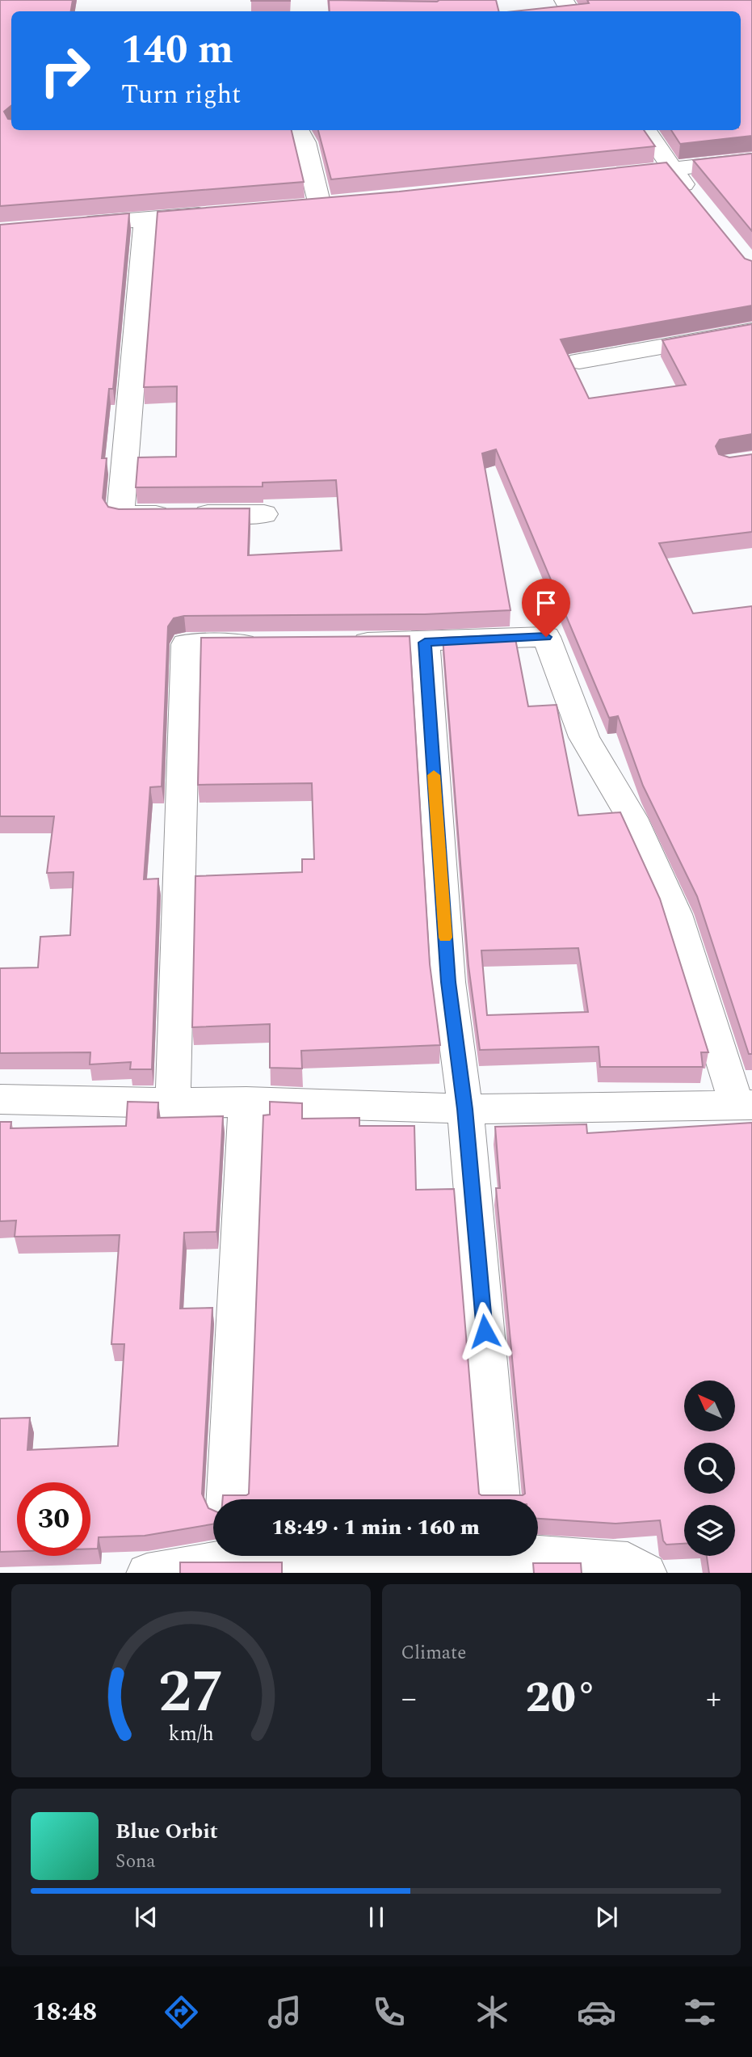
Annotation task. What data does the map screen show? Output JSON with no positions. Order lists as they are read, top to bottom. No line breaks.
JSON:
{"north":"top left","page":{"turn":["140 m","Turn right"],"limit":"30","trip":"18:49 · 1 min · 160 m","tile":"Climate","heat":["−","20°","+"],"song":["Blue Orbit","Sona"],"tabs":"18:48","gauge":["27","km/h"]}}
